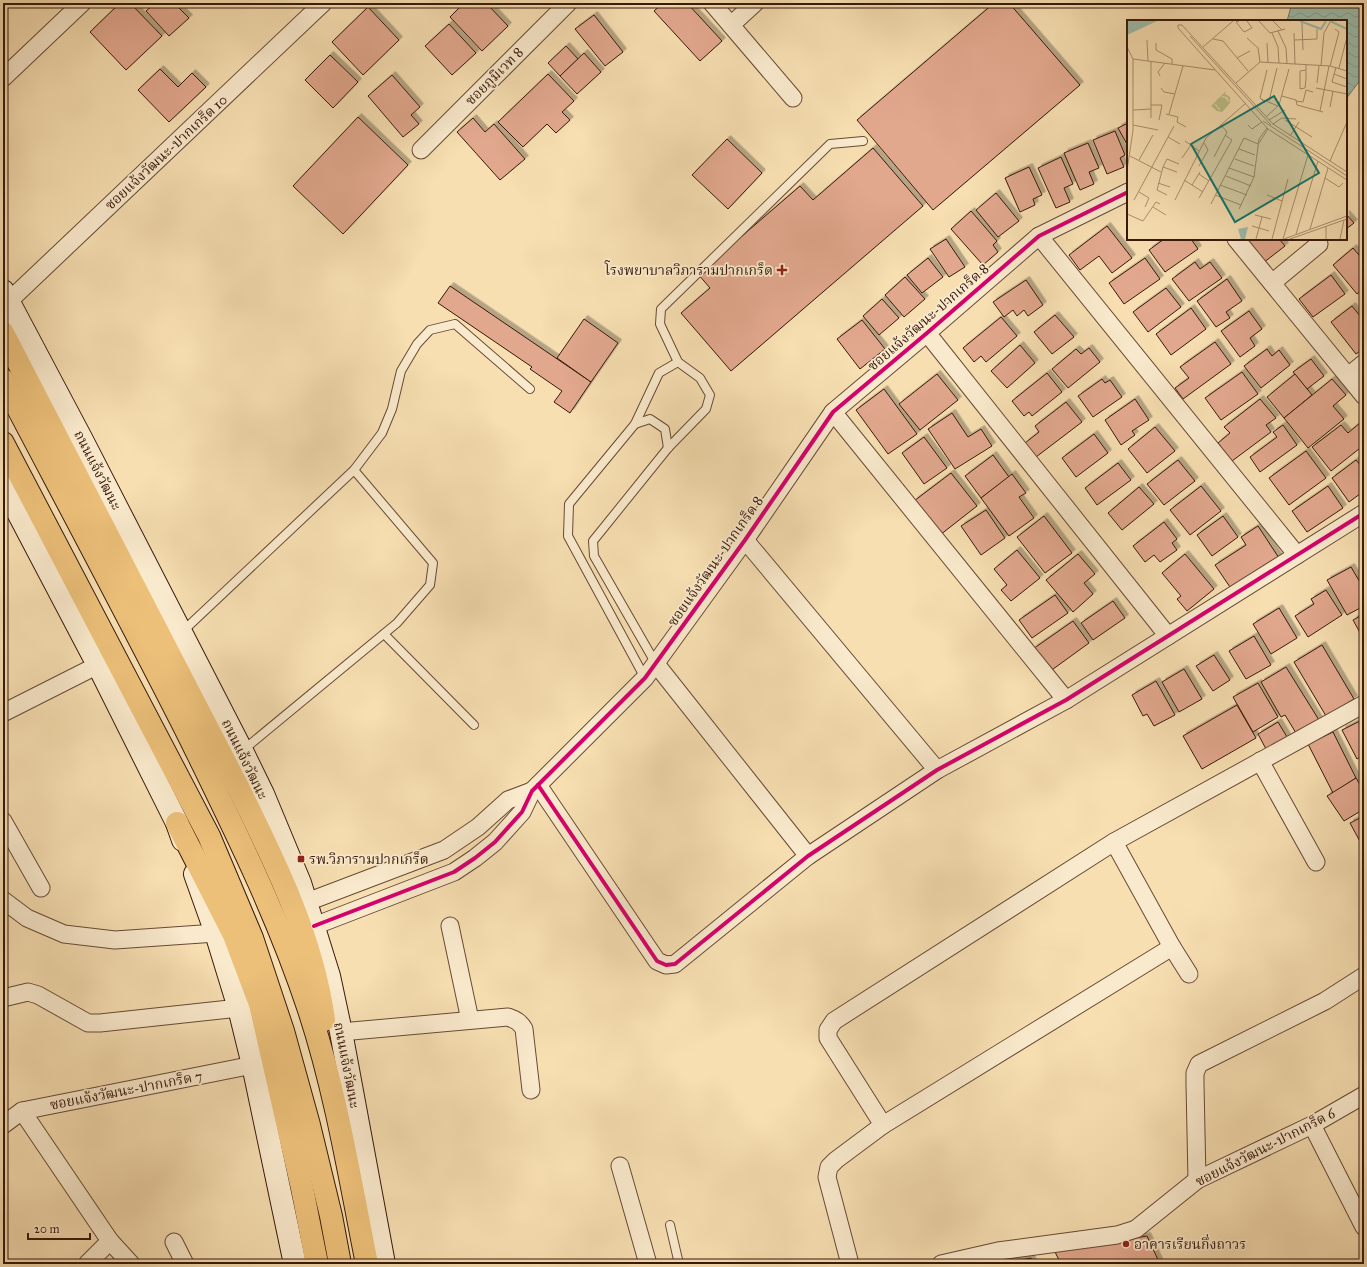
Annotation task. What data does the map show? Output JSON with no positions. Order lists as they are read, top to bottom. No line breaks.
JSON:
{"streets":{"main road":["ถนนแจ้งวัฒนะ"],"street":["ซอยภูมิเวท 8","ซอยแจ้งวัฒนะ-ปากเกร็ด 10","ซอยแจ้งวัฒนะ-ปากเกร็ด 8","ซอยแจ้งวัฒนะ-ปากเกร็ด 7","ซอยแจ้งวัฒนะ-ปากเกร็ด 6"]},"crossings":[["ซอยแจ้งวัฒนะ-ปากเกร็ด 10","ถนนแจ้งวัฒนะ"],["ซอยแจ้งวัฒนะ-ปากเกร็ด 8","ถนนแจ้งวัฒนะ"]],"places":{"health":["โรงพยาบาลวิภารามปากเกร็ด"],"transit":["รพ.วิภารามปากเกร็ด"],"other":["อาคารเรียนกึ่งถาวร"]},"scale_bar":"20 m"}
